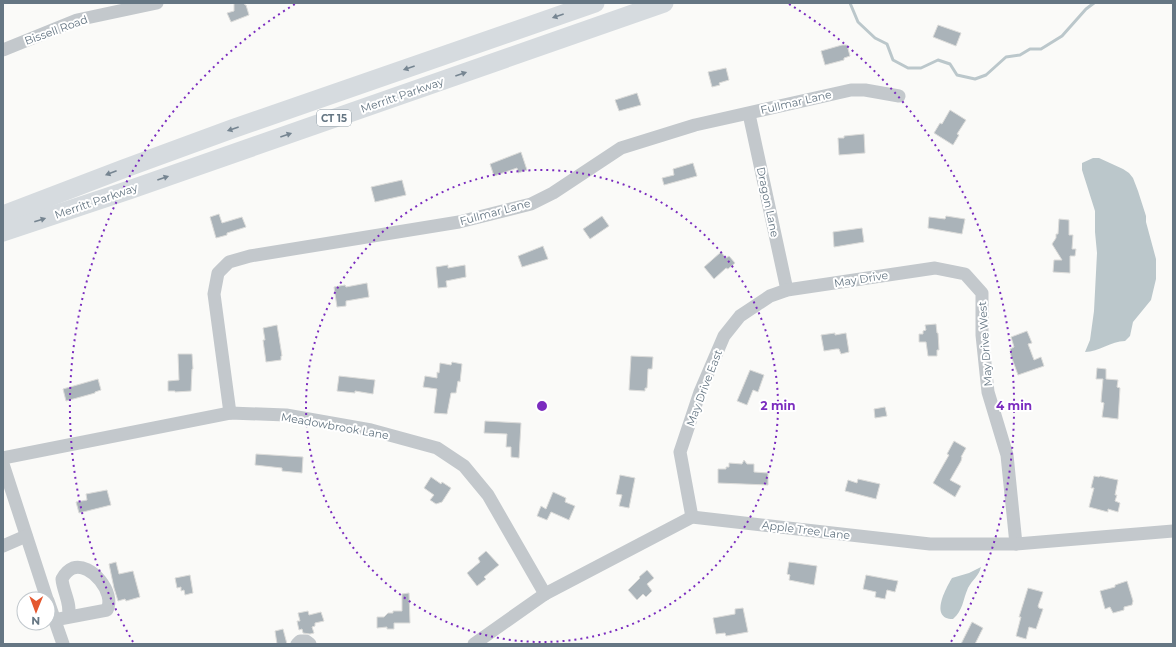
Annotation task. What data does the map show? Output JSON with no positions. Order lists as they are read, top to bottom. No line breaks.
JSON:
{"streets":{"highway":["Merritt Parkway","CT 15"],"street":["Bissell Road","Fullmar Lane","Dragon Lane","May Drive","May Drive West","May Drive East","Meadowbrook Lane","Apple Tree Lane"]},"crossings":[["Fullmar Lane","Dragon Lane"],["Fullmar Lane","Meadowbrook Lane"],["Dragon Lane","May Drive"],["Dragon Lane","May Drive East"],["May Drive","May Drive West"],["May Drive","May Drive East"],["May Drive West","Apple Tree Lane"],["May Drive East","Apple Tree Lane"]],"north":"bottom","rings":["2 min","4 min"]}
